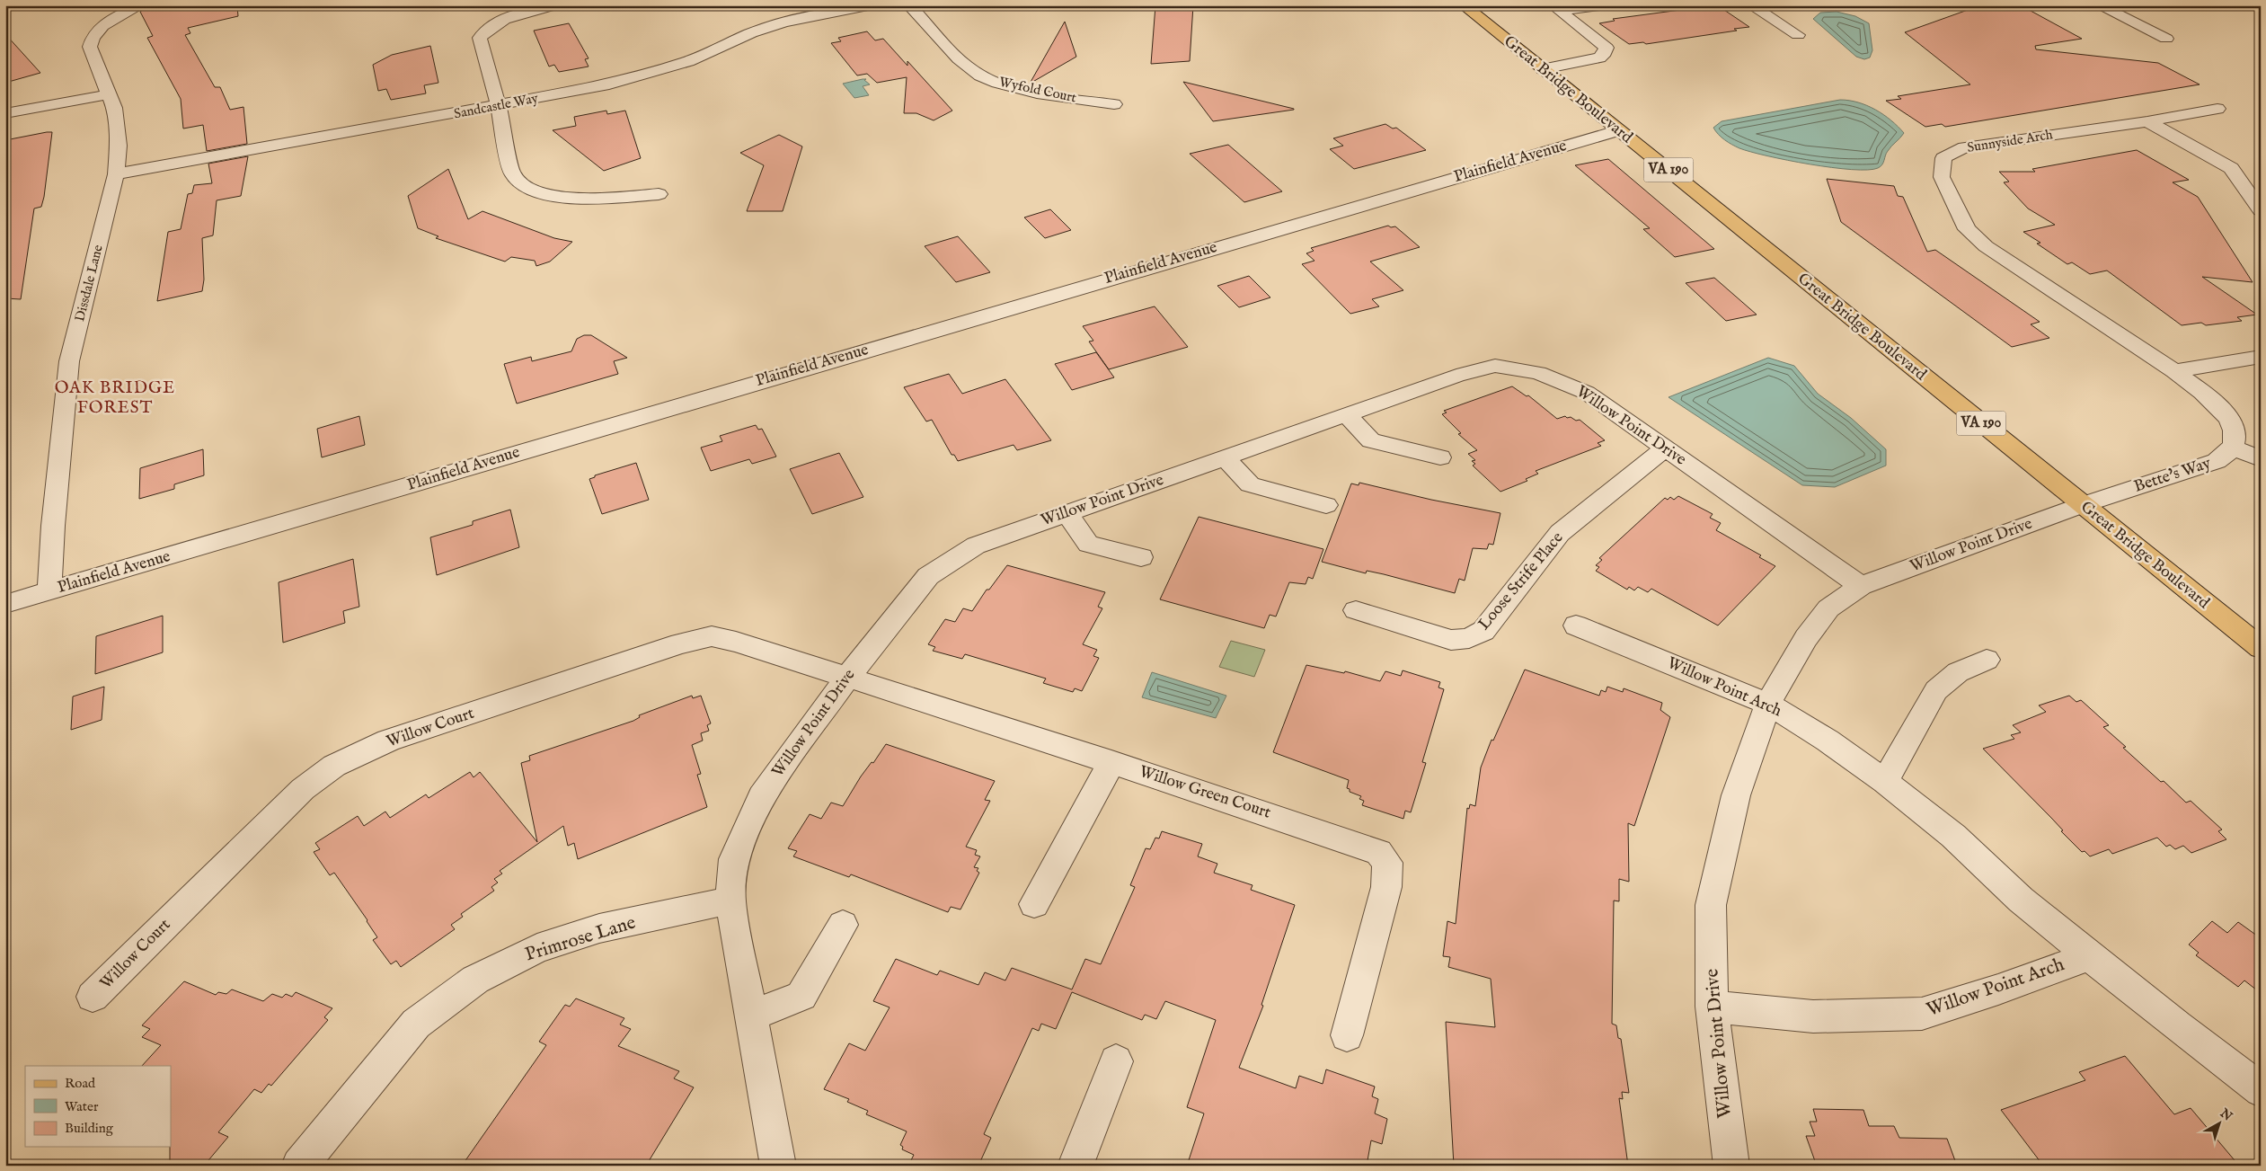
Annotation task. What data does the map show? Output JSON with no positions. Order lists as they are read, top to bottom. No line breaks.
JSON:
{"streets":{"main road":["Great Bridge Boulevard","VA 190"],"street":["Wyfold Court","Sandcastle Way","Sunnyside Arch","Plainfield Avenue","Dissdale Lane","Willow Point Drive","Bette's Way","Loose Strife Place","Willow Point Arch","Willow Court","Willow Green Court","Primrose Lane"]},"crossings":[["Great Bridge Boulevard","Plainfield Avenue"],["Great Bridge Boulevard","Willow Point Drive"],["Great Bridge Boulevard","Bette's Way"],["Sandcastle Way","Dissdale Lane"],["Plainfield Avenue","Dissdale Lane"],["Willow Point Drive","Bette's Way"],["Willow Point Drive","Loose Strife Place"],["Willow Point Drive","Willow Point Arch"],["Willow Point Drive","Willow Court"],["Willow Point Drive","Willow Green Court"],["Willow Point Drive","Primrose Lane"],["Willow Court","Willow Green Court"]],"districts":["OAK BRIDGE FOREST"],"legend":["Road","Water","Building"],"north":"top right"}
